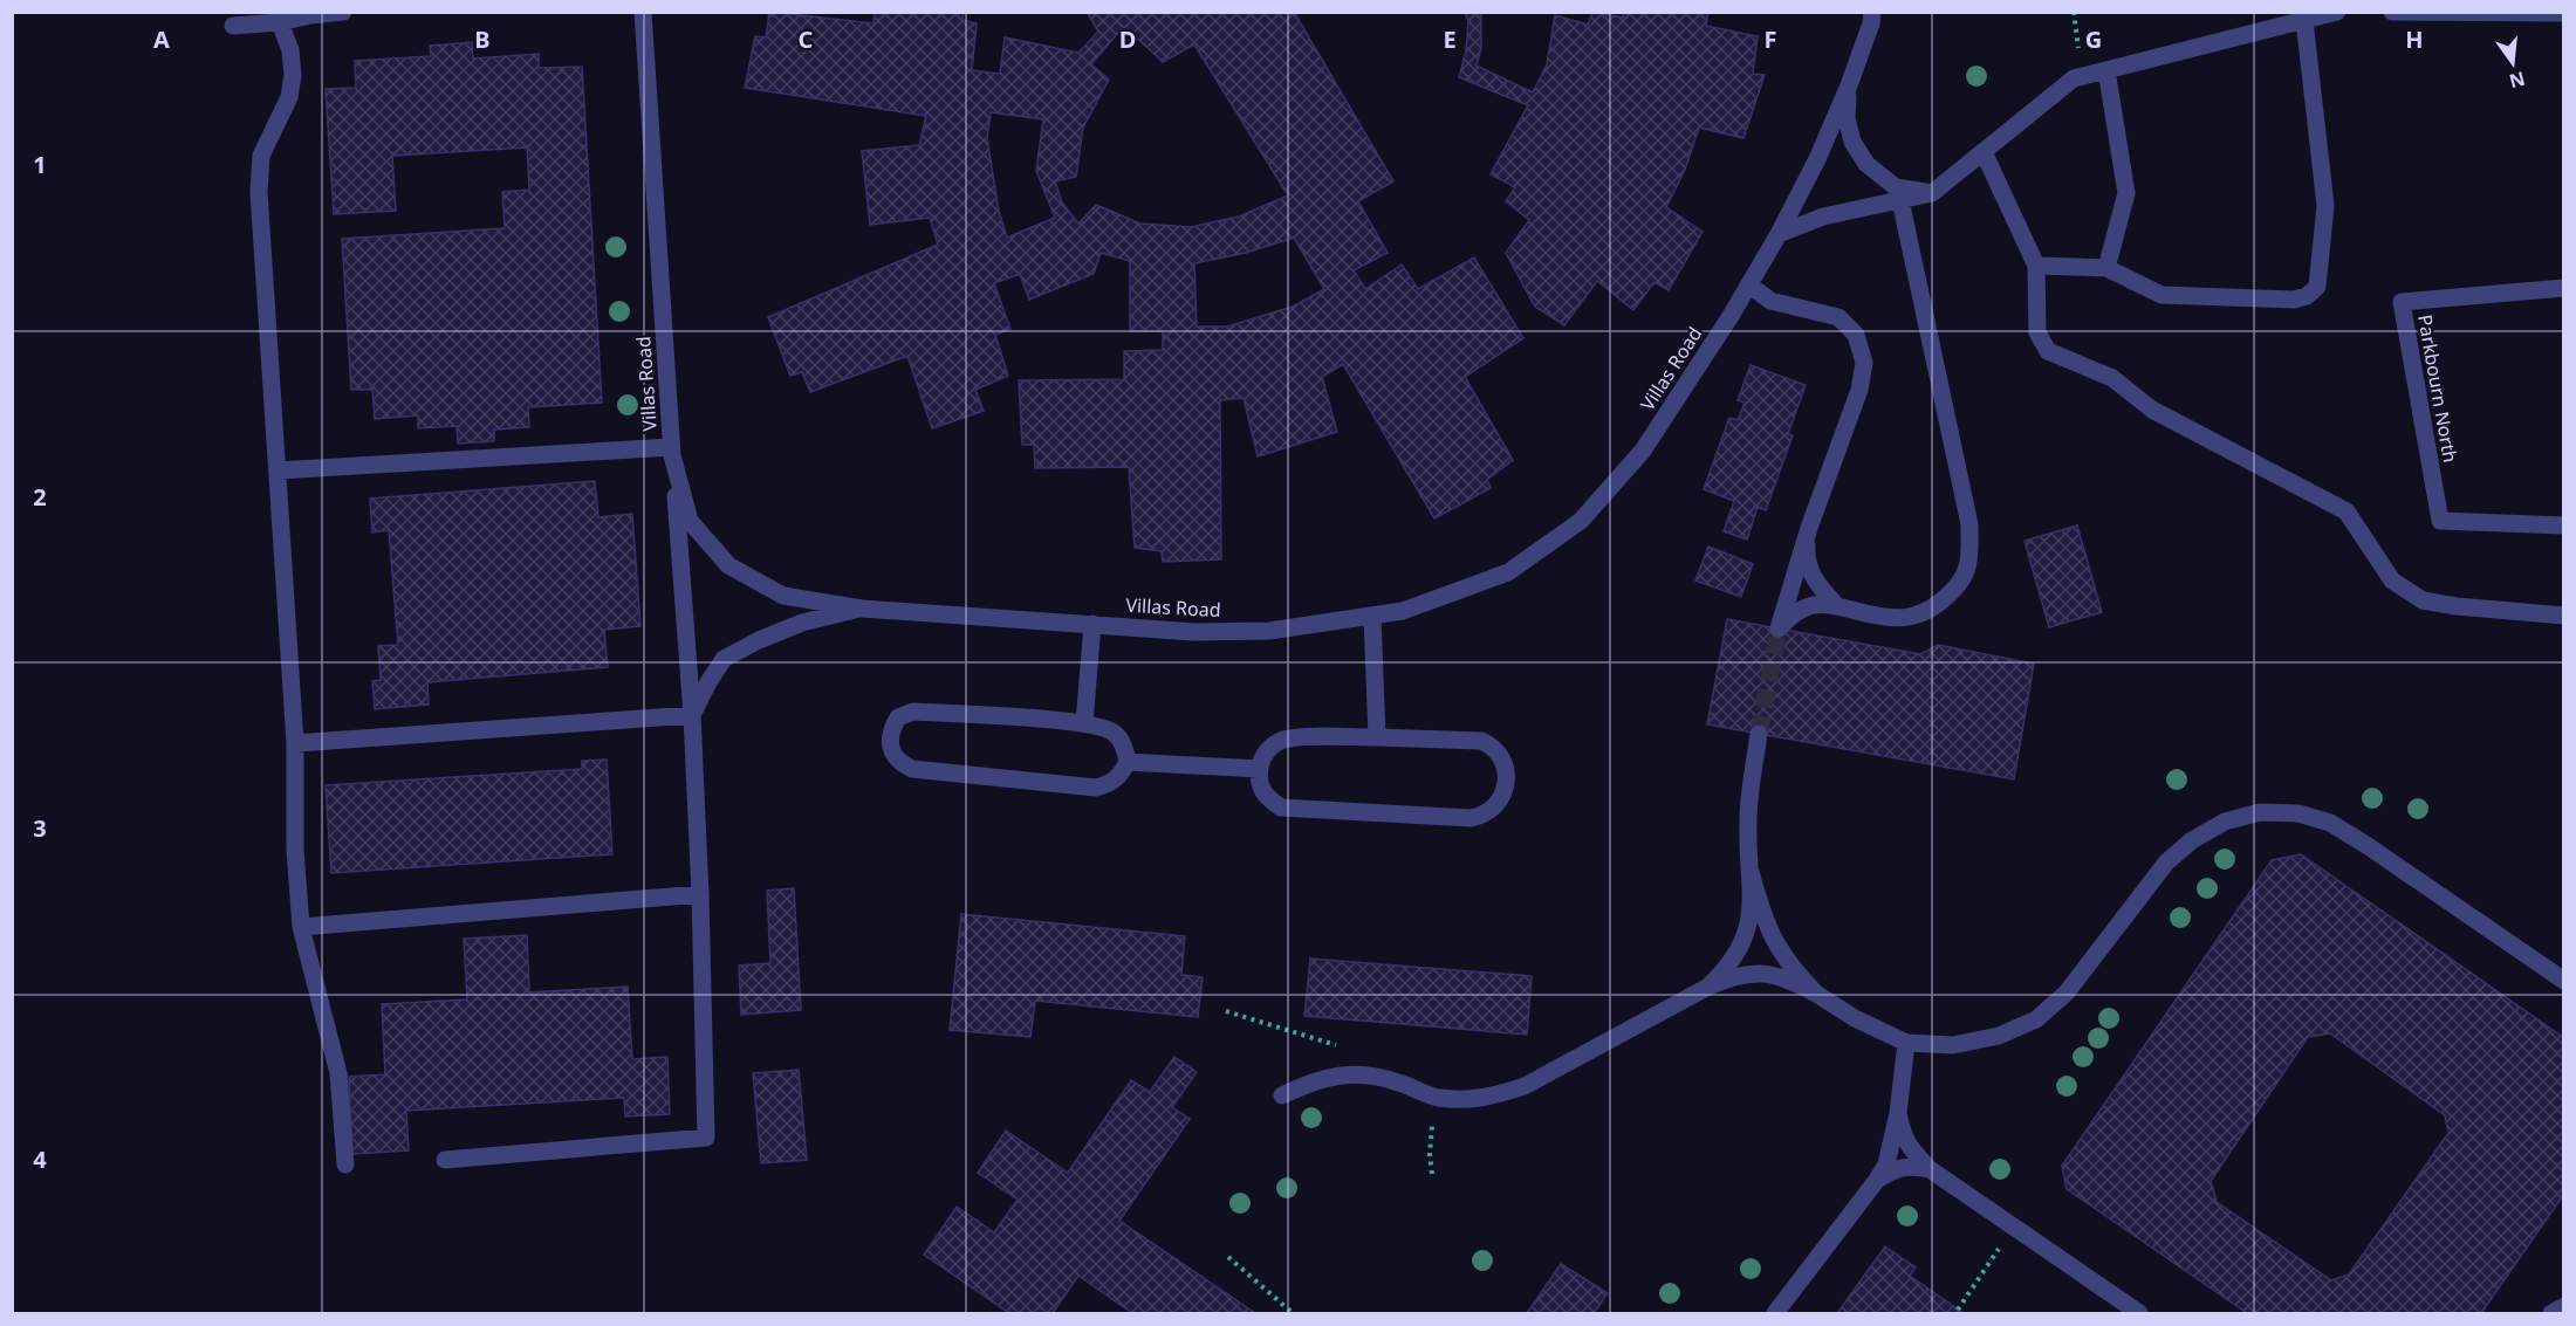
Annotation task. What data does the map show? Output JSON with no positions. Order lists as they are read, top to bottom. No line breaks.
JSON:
{"streets":{"street":["Villas Road","Parkbourn North"]},"north":"bottom","grid":{"columns":["A","B","C","D","E","F","G","H"],"rows":["1","2","3","4"]}}
